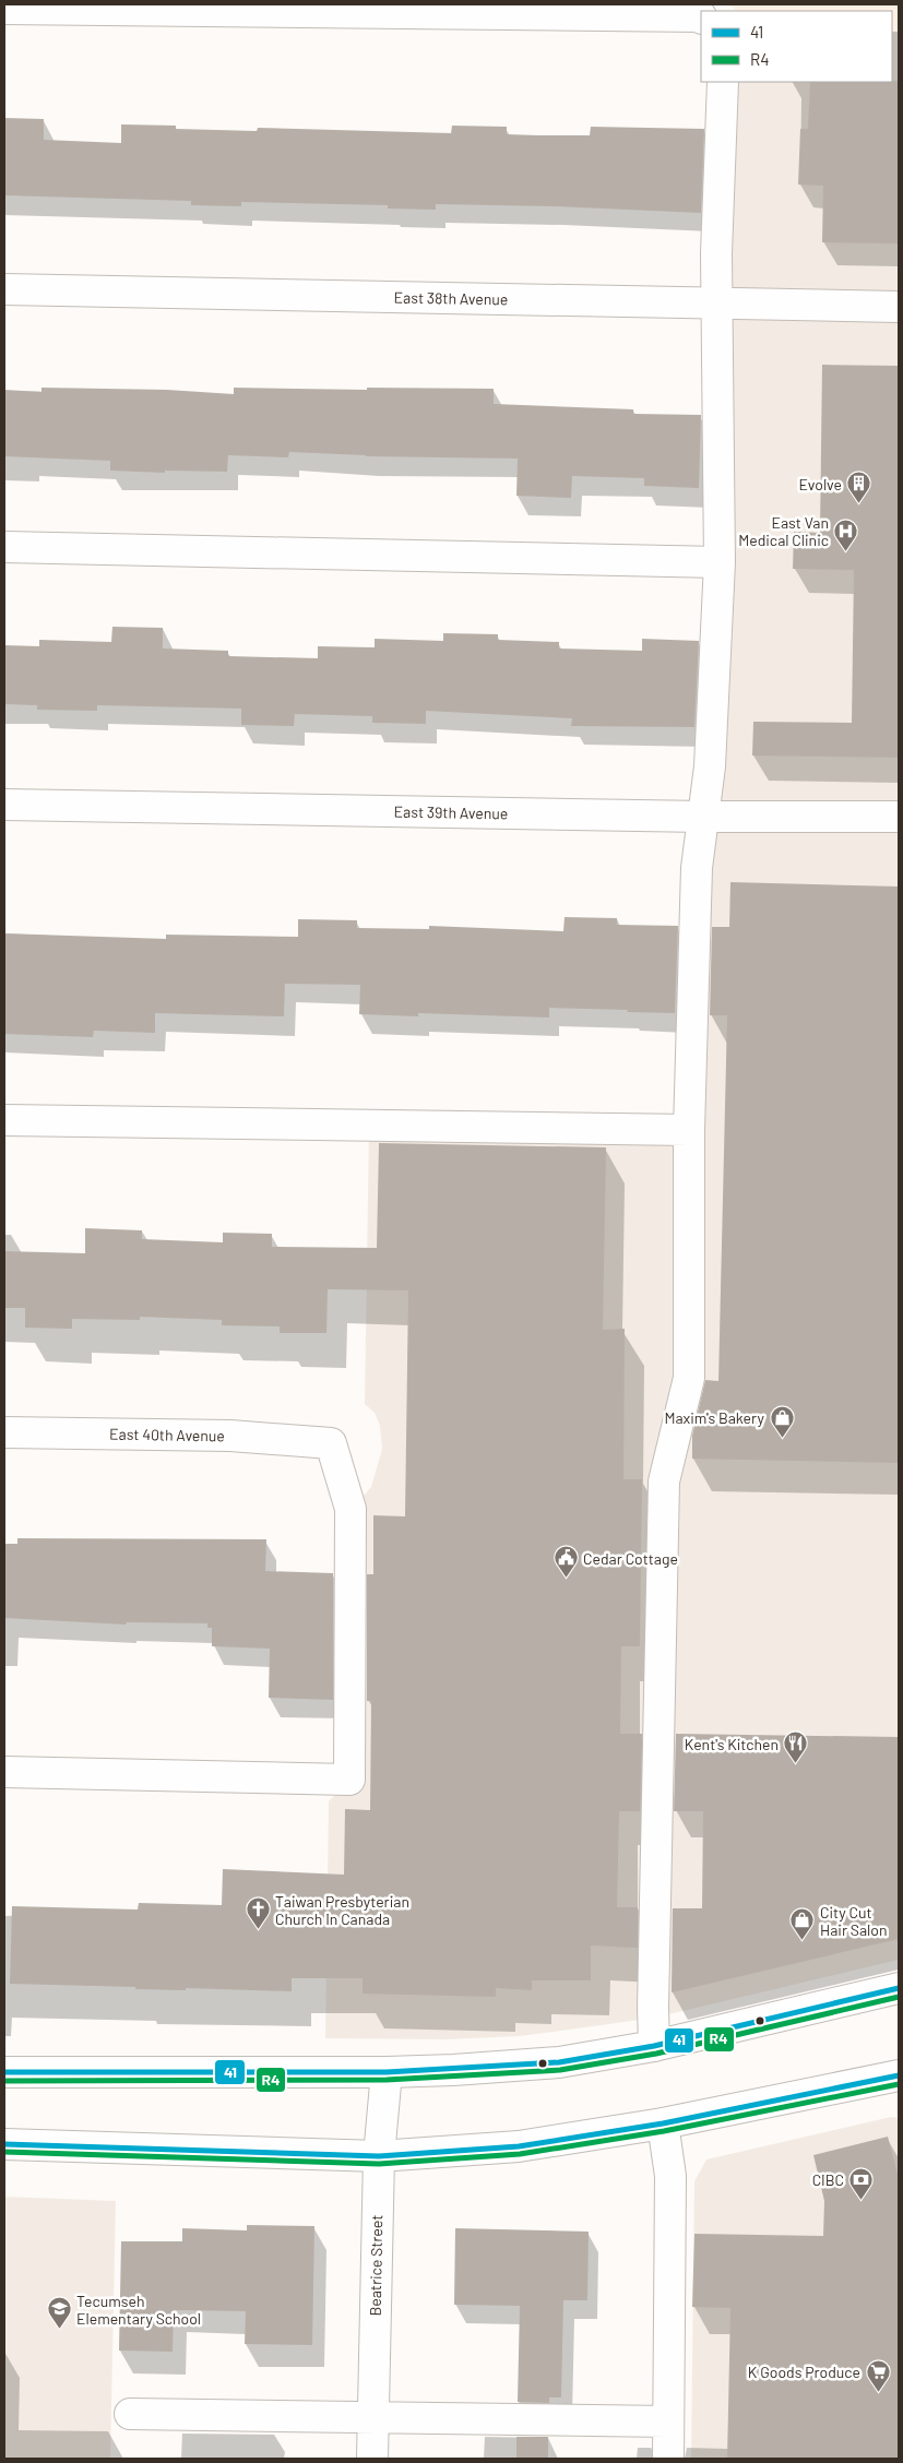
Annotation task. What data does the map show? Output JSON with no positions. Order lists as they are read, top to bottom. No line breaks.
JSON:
{"streets":{"street":["East 38th Avenue","East 39th Avenue","East 40th Avenue","Beatrice Street"]},"places":{"building":["Evolve"],"hospital":["East Van Medical Clinic"],"shop":["Maxim's Bakery","City Cut Hair Salon"],"public building":["Cedar Cottage"],"restaurant":["Kent's Kitchen"],"church":["Taiwan Presbyterian Church In Canada"],"bank":["CIBC"],"school or university":["Tecumseh Elementary School"],"supermarket":["K Goods Produce"]},"lines":["transit line 41","transit line R4"],"legend":["41","R4"]}
